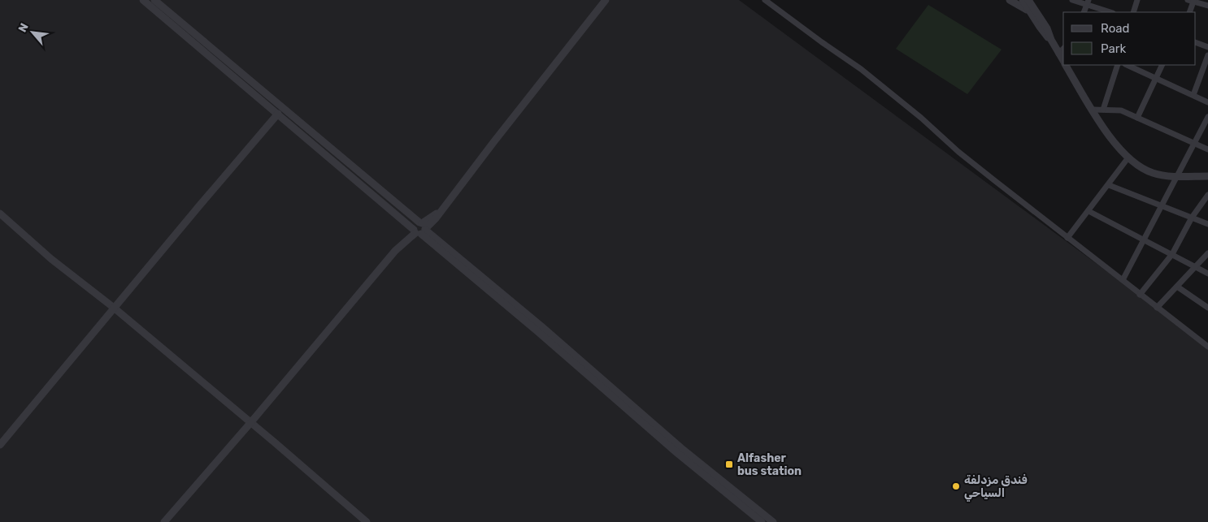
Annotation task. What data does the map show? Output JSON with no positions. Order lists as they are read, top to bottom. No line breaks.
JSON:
{"places":{"transit":["Alfasher bus station"],"other":["فندق مزدلفة السياحي"]},"legend":["Road","Park"],"north":"top left"}
